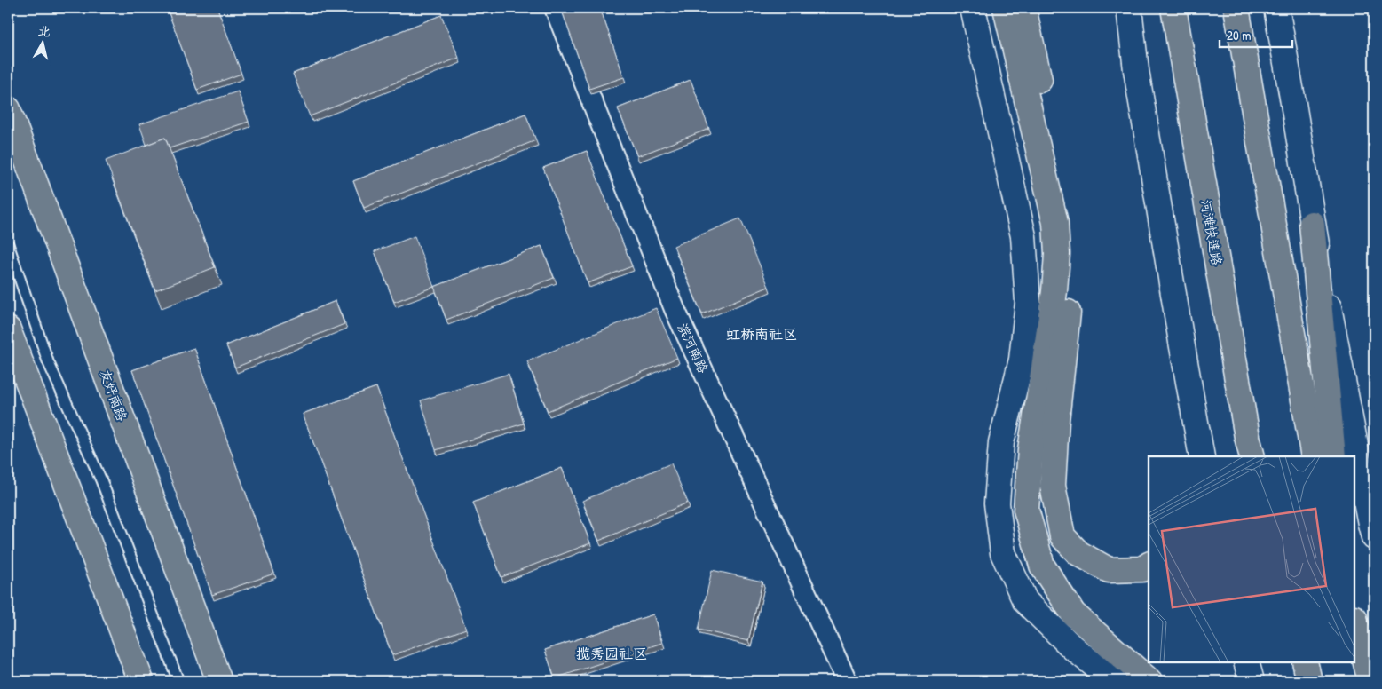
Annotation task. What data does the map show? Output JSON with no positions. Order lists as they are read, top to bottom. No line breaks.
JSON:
{"streets":{"main road":["河滩快速路","友好南路"],"street":["滨河南路"]},"districts":["虹桥南社区","揽秀园社区"],"scale_bar":"20 m","north":"top"}
